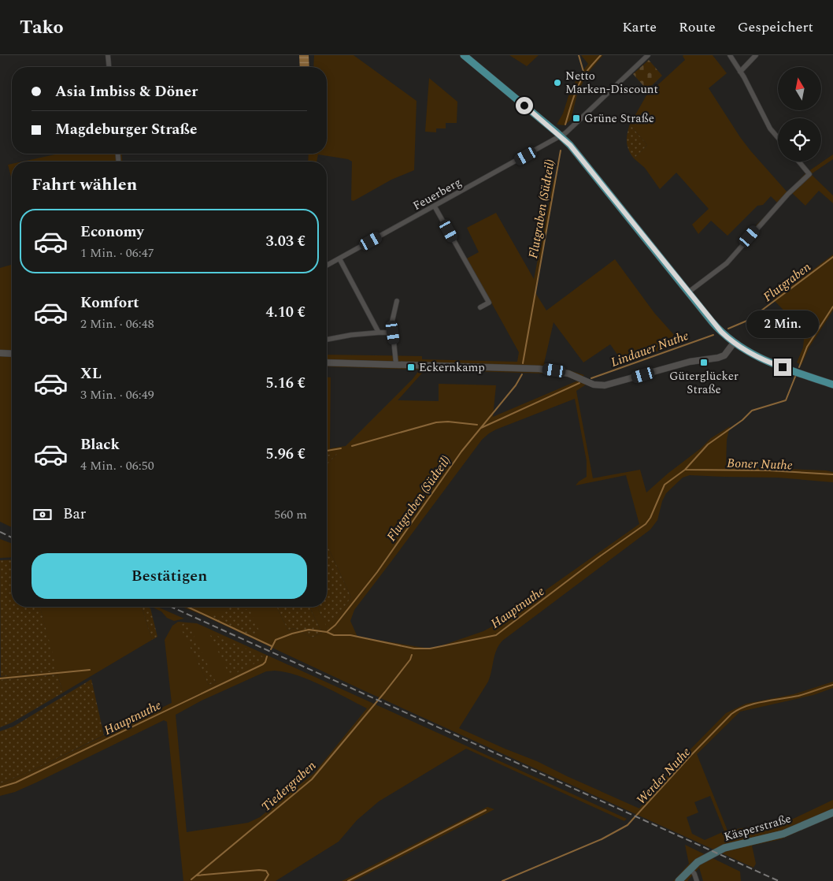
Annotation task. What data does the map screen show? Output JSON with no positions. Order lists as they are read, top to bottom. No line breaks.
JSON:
{"streets":{"main road":["Käsperstraße"],"street":["Feuerberg"]},"water":["Flutgraben (Südteil)","Flutgraben","Lindauer Nuthe","Boner Nuthe","Hauptnuthe","Werder Nuthe","Tiedergraben"],"places":{"other":["Netto Marken-Discount"],"transit":["Grüne Straße","Güterglücker Straße","Eckernkamp"]},"north":"top","page":{"header":"Tako","nav":["Karte","Route","Gespeichert"],"banner":["Asia Imbiss & Döner","Magdeburger Straße"],"heading":"Fahrt wählen","list":[{"name":"Economy","note":"1 Min. · 06:47","value":"3.03 €"},{"name":"Komfort","note":"2 Min. · 06:48","value":"4.10 €"},{"name":"XL","note":"3 Min. · 06:49","value":"5.16 €"},{"name":"Black","note":"4 Min. · 06:50","value":"5.96 €"}],"bubble":"2 Min.","pay":["Bar","560 m"],"buttons":"Bestätigen"}}
